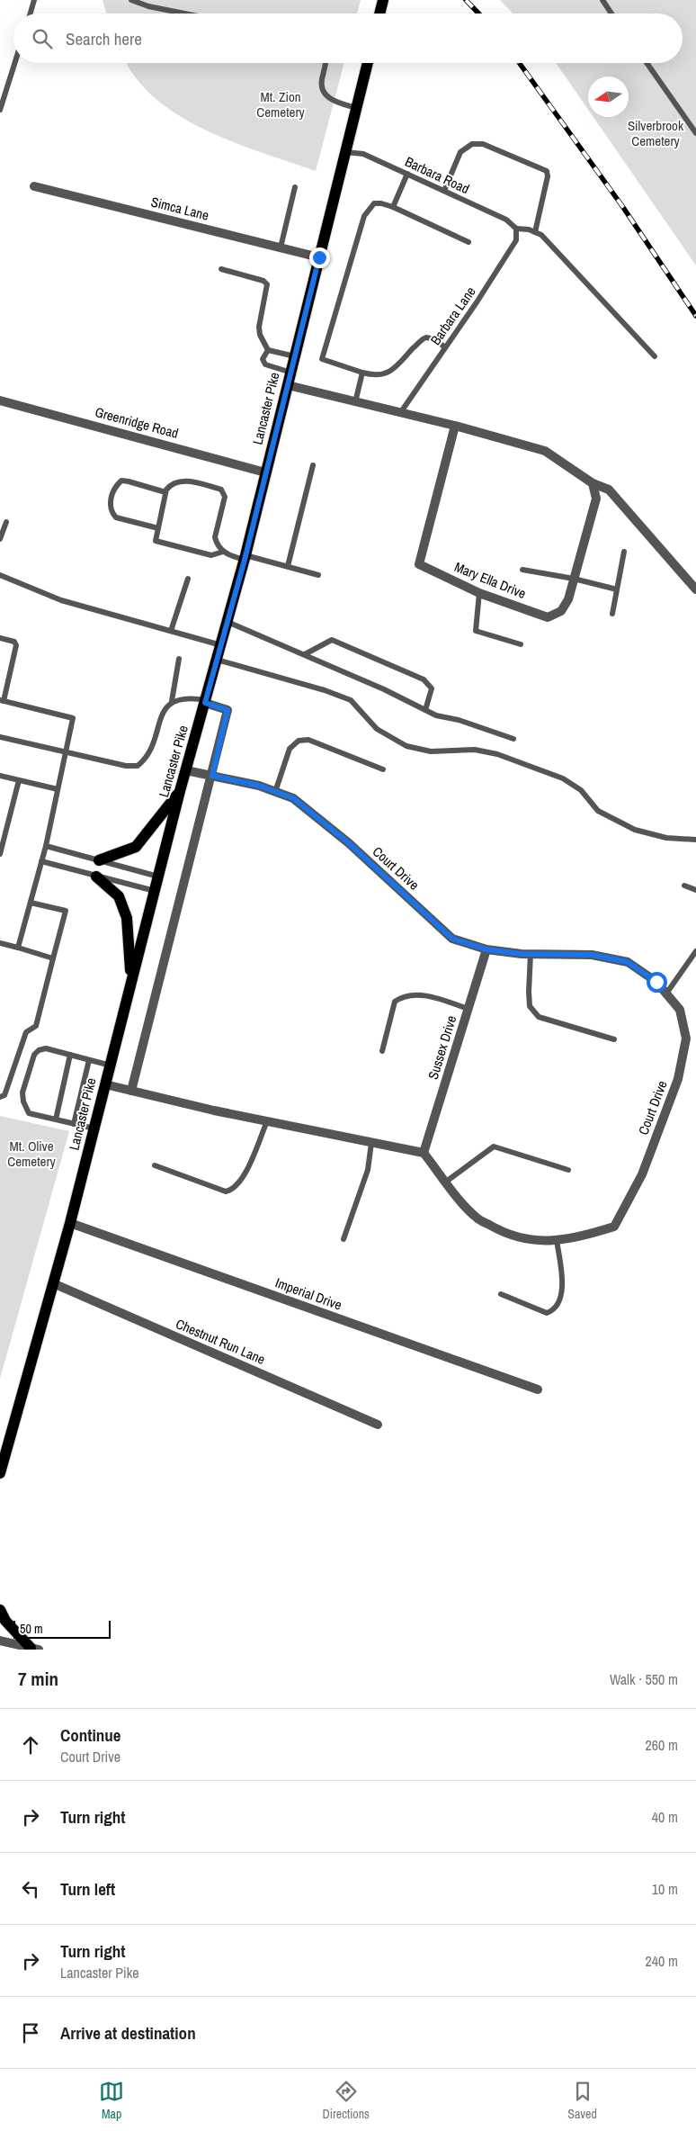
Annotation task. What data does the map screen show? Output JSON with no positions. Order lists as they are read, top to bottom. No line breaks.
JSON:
{"streets":{"main road":["Lancaster Pike"],"street":["Simca Lane","Greenridge Road","Mary Ella Drive","Court Drive","Sussex Drive","Imperial Drive","Chestnut Run Lane"],"lane":["Barbara Road","Barbara Lane"]},"crossings":[["Barbara Road","Barbara Lane"],["Barbara Road","Lancaster Pike"],["Simca Lane","Lancaster Pike"],["Lancaster Pike","Greenridge Road"],["Lancaster Pike","Court Drive"],["Lancaster Pike","Imperial Drive"],["Lancaster Pike","Chestnut Run Lane"],["Court Drive","Sussex Drive"]],"parks":["Mt. Zion Cemetery","Silverbrook Cemetery","Mt. Olive Cemetery"],"scale_bar":"50 m","north":"left","page":{"search":"Search here","scale":"50 m","heading":["7 min","Walk · 550 m"],"list":[["Continue","Court Drive","260 m"],["Turn right","40 m"],["Turn left","10 m"],["Turn right","Lancaster Pike","240 m"],"Arrive at destination"],"nav":["Map","Directions","Saved"]}}
